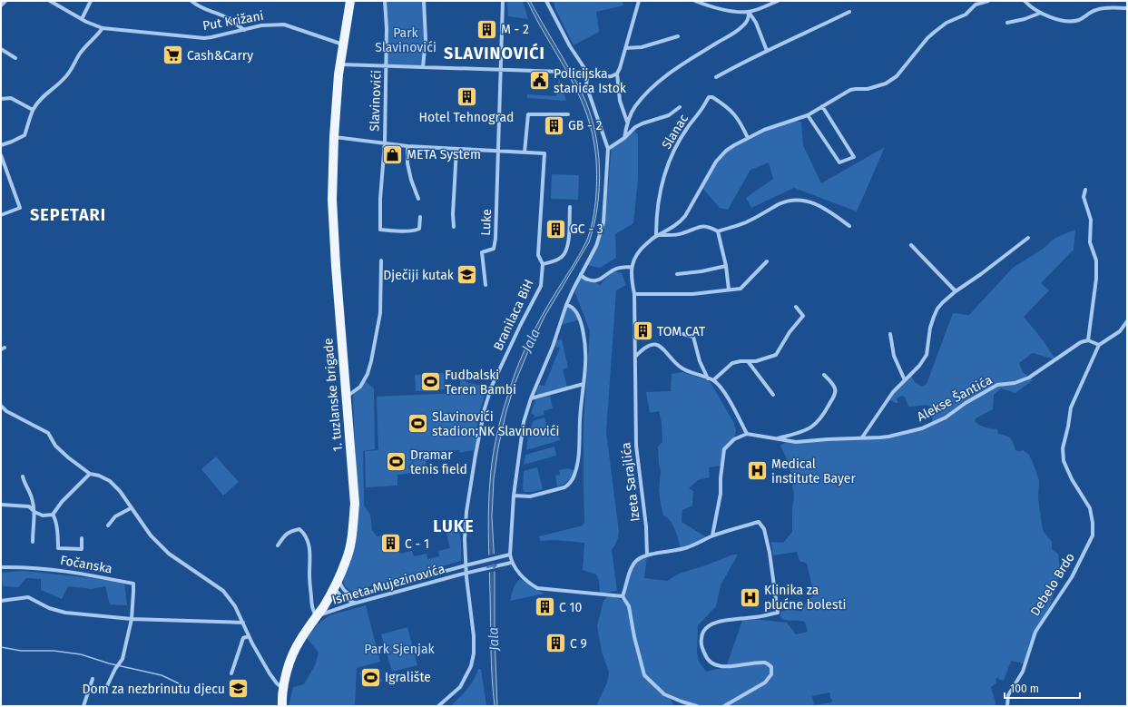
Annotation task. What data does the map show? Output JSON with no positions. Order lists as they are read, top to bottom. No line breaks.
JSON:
{"streets":{"main road":["1. tuzlanske brigade"],"street":["Put Križani","Slavinovići","Slanac","Luke","Branilaca BiH","Alekse Šantića","Izeta Sarajlića","Fočanska","Ismeta Mujezinovića","Debelo Brdo"]},"crossings":[["Put Križani","1. tuzlanske brigade"],["Branilaca BiH","Ismeta Mujezinovića"],["1. tuzlanske brigade","Ismeta Mujezinovića"]],"districts":["SLAVINOVIĆI","SEPETARI","LUKE"],"water":["Jala"],"parks":["Park Slavinovići","Park Sjenjak"],"places":{"building":["M - 2","Hotel Tehnograd","GB - 2","GC - 3","TOM CAT","C - 1","C 10","C 9"],"supermarket":["Cash&Carry"],"public building":["Policijska stanica Istok"],"shop":["META System"],"school or university":["Dječiji kutak","Dom za nezbrinutu djecu"],"sports":["Fudbalski Teren Bambi","Slavinovići stadion;NK Slavinovići","Dramar tenis field","Igralište"],"hospital":["Medical institute Bayer","Klinika za plućne bolesti"]},"scale_bar":"100 m"}
